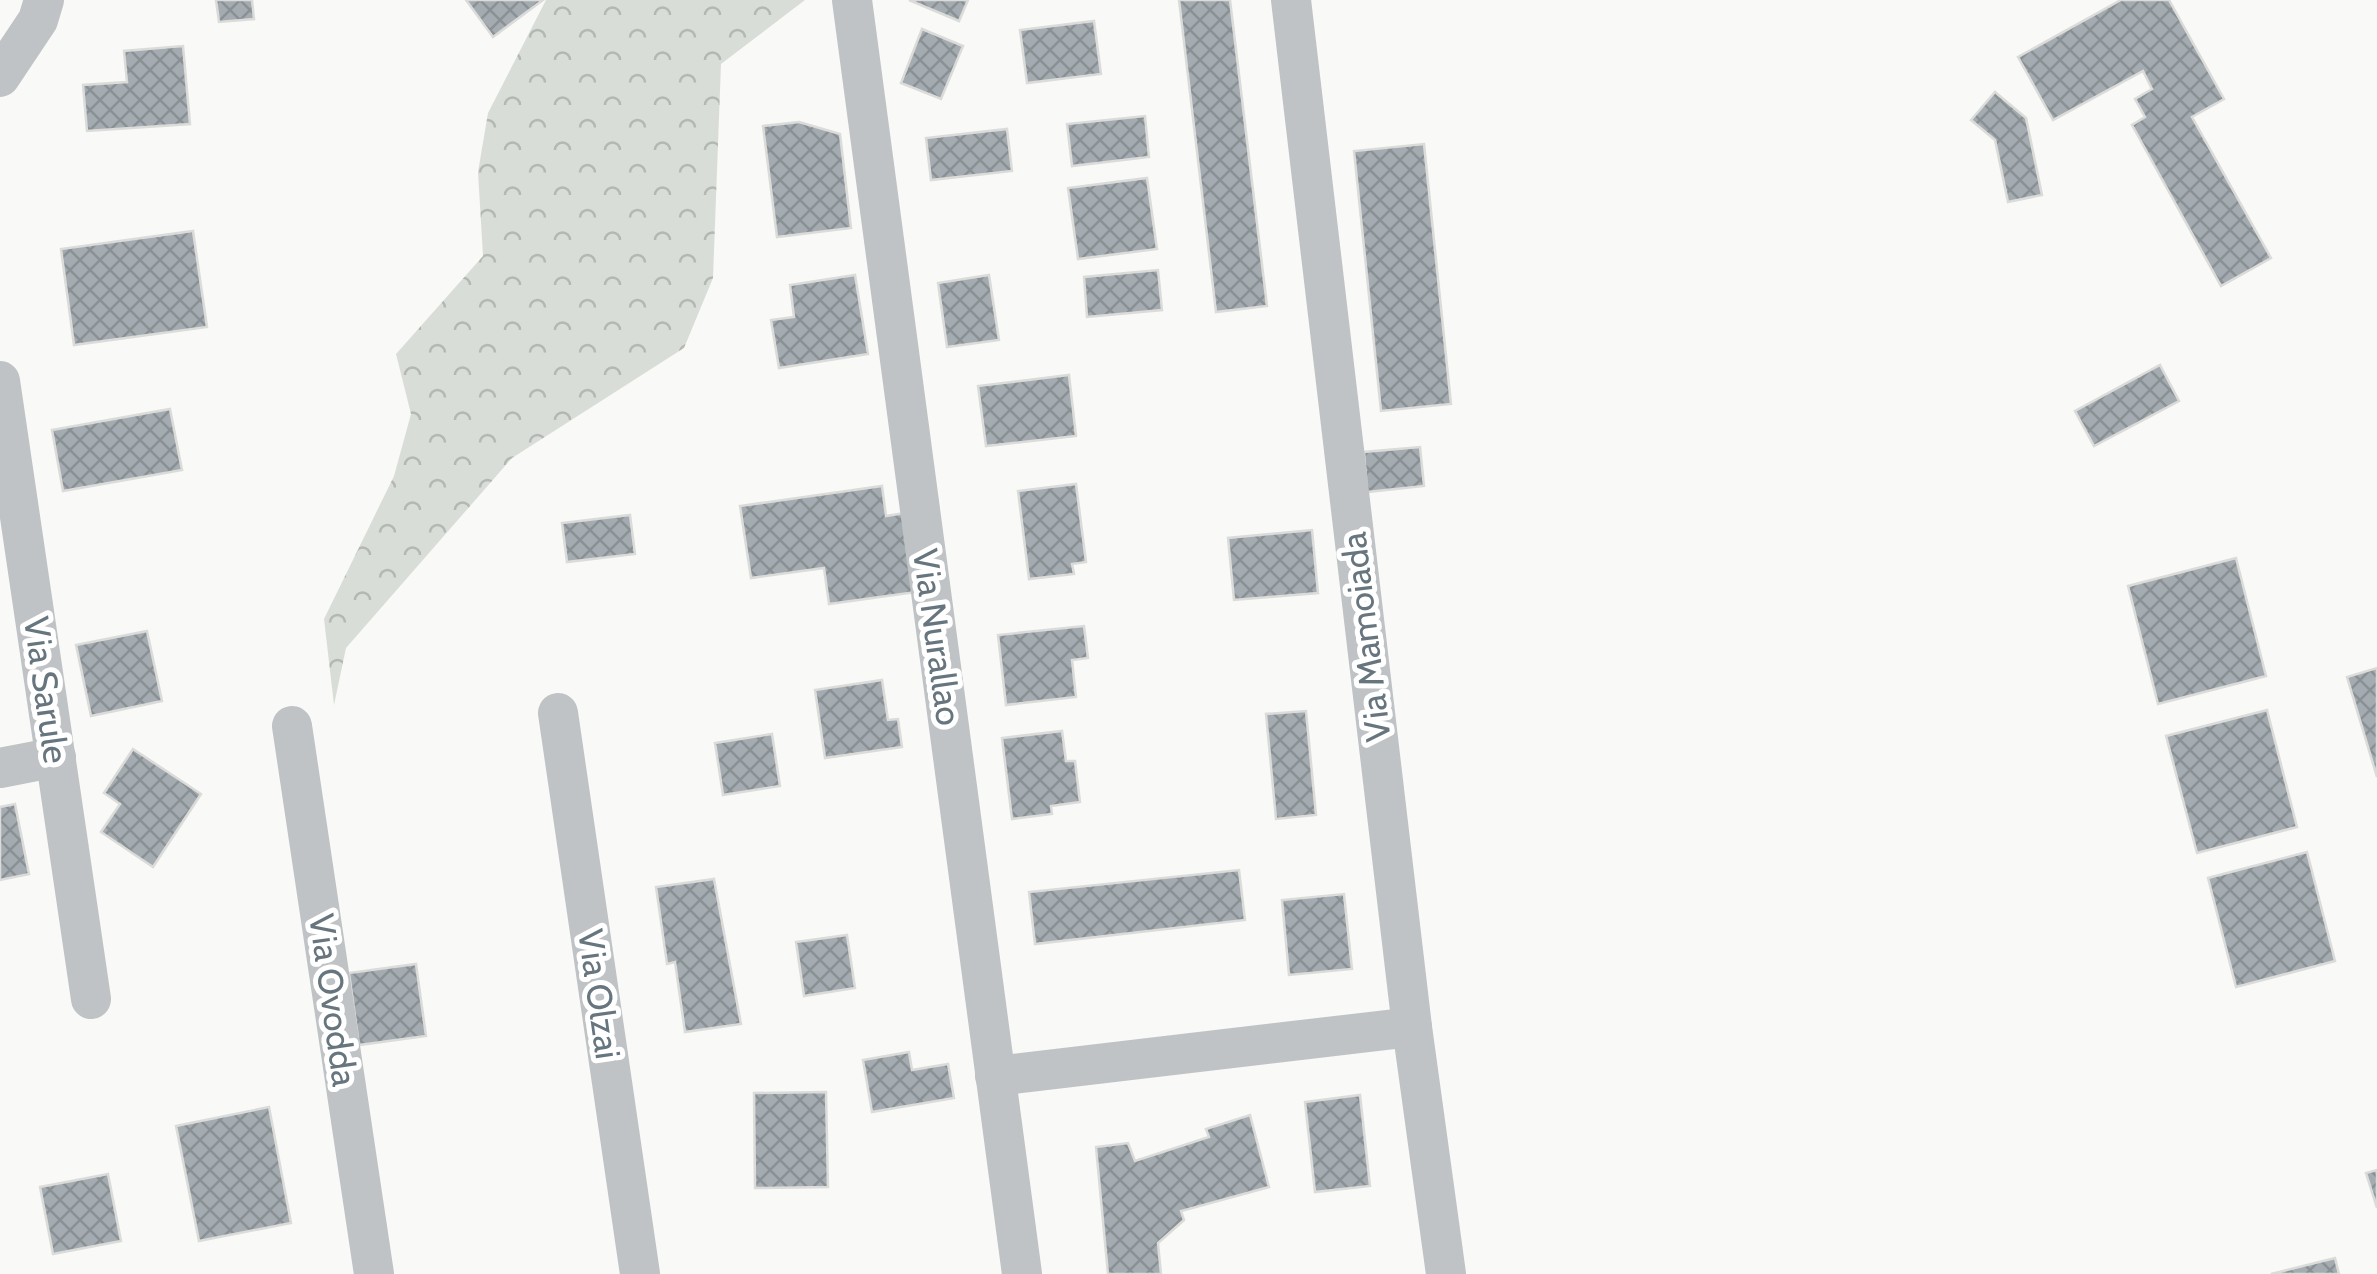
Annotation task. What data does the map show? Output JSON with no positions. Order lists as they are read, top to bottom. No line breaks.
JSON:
{"streets":{"street":["Via Nurallao","Via Mamoiada","Via Sarule","Via Olzai","Via Ovodda"]}}
